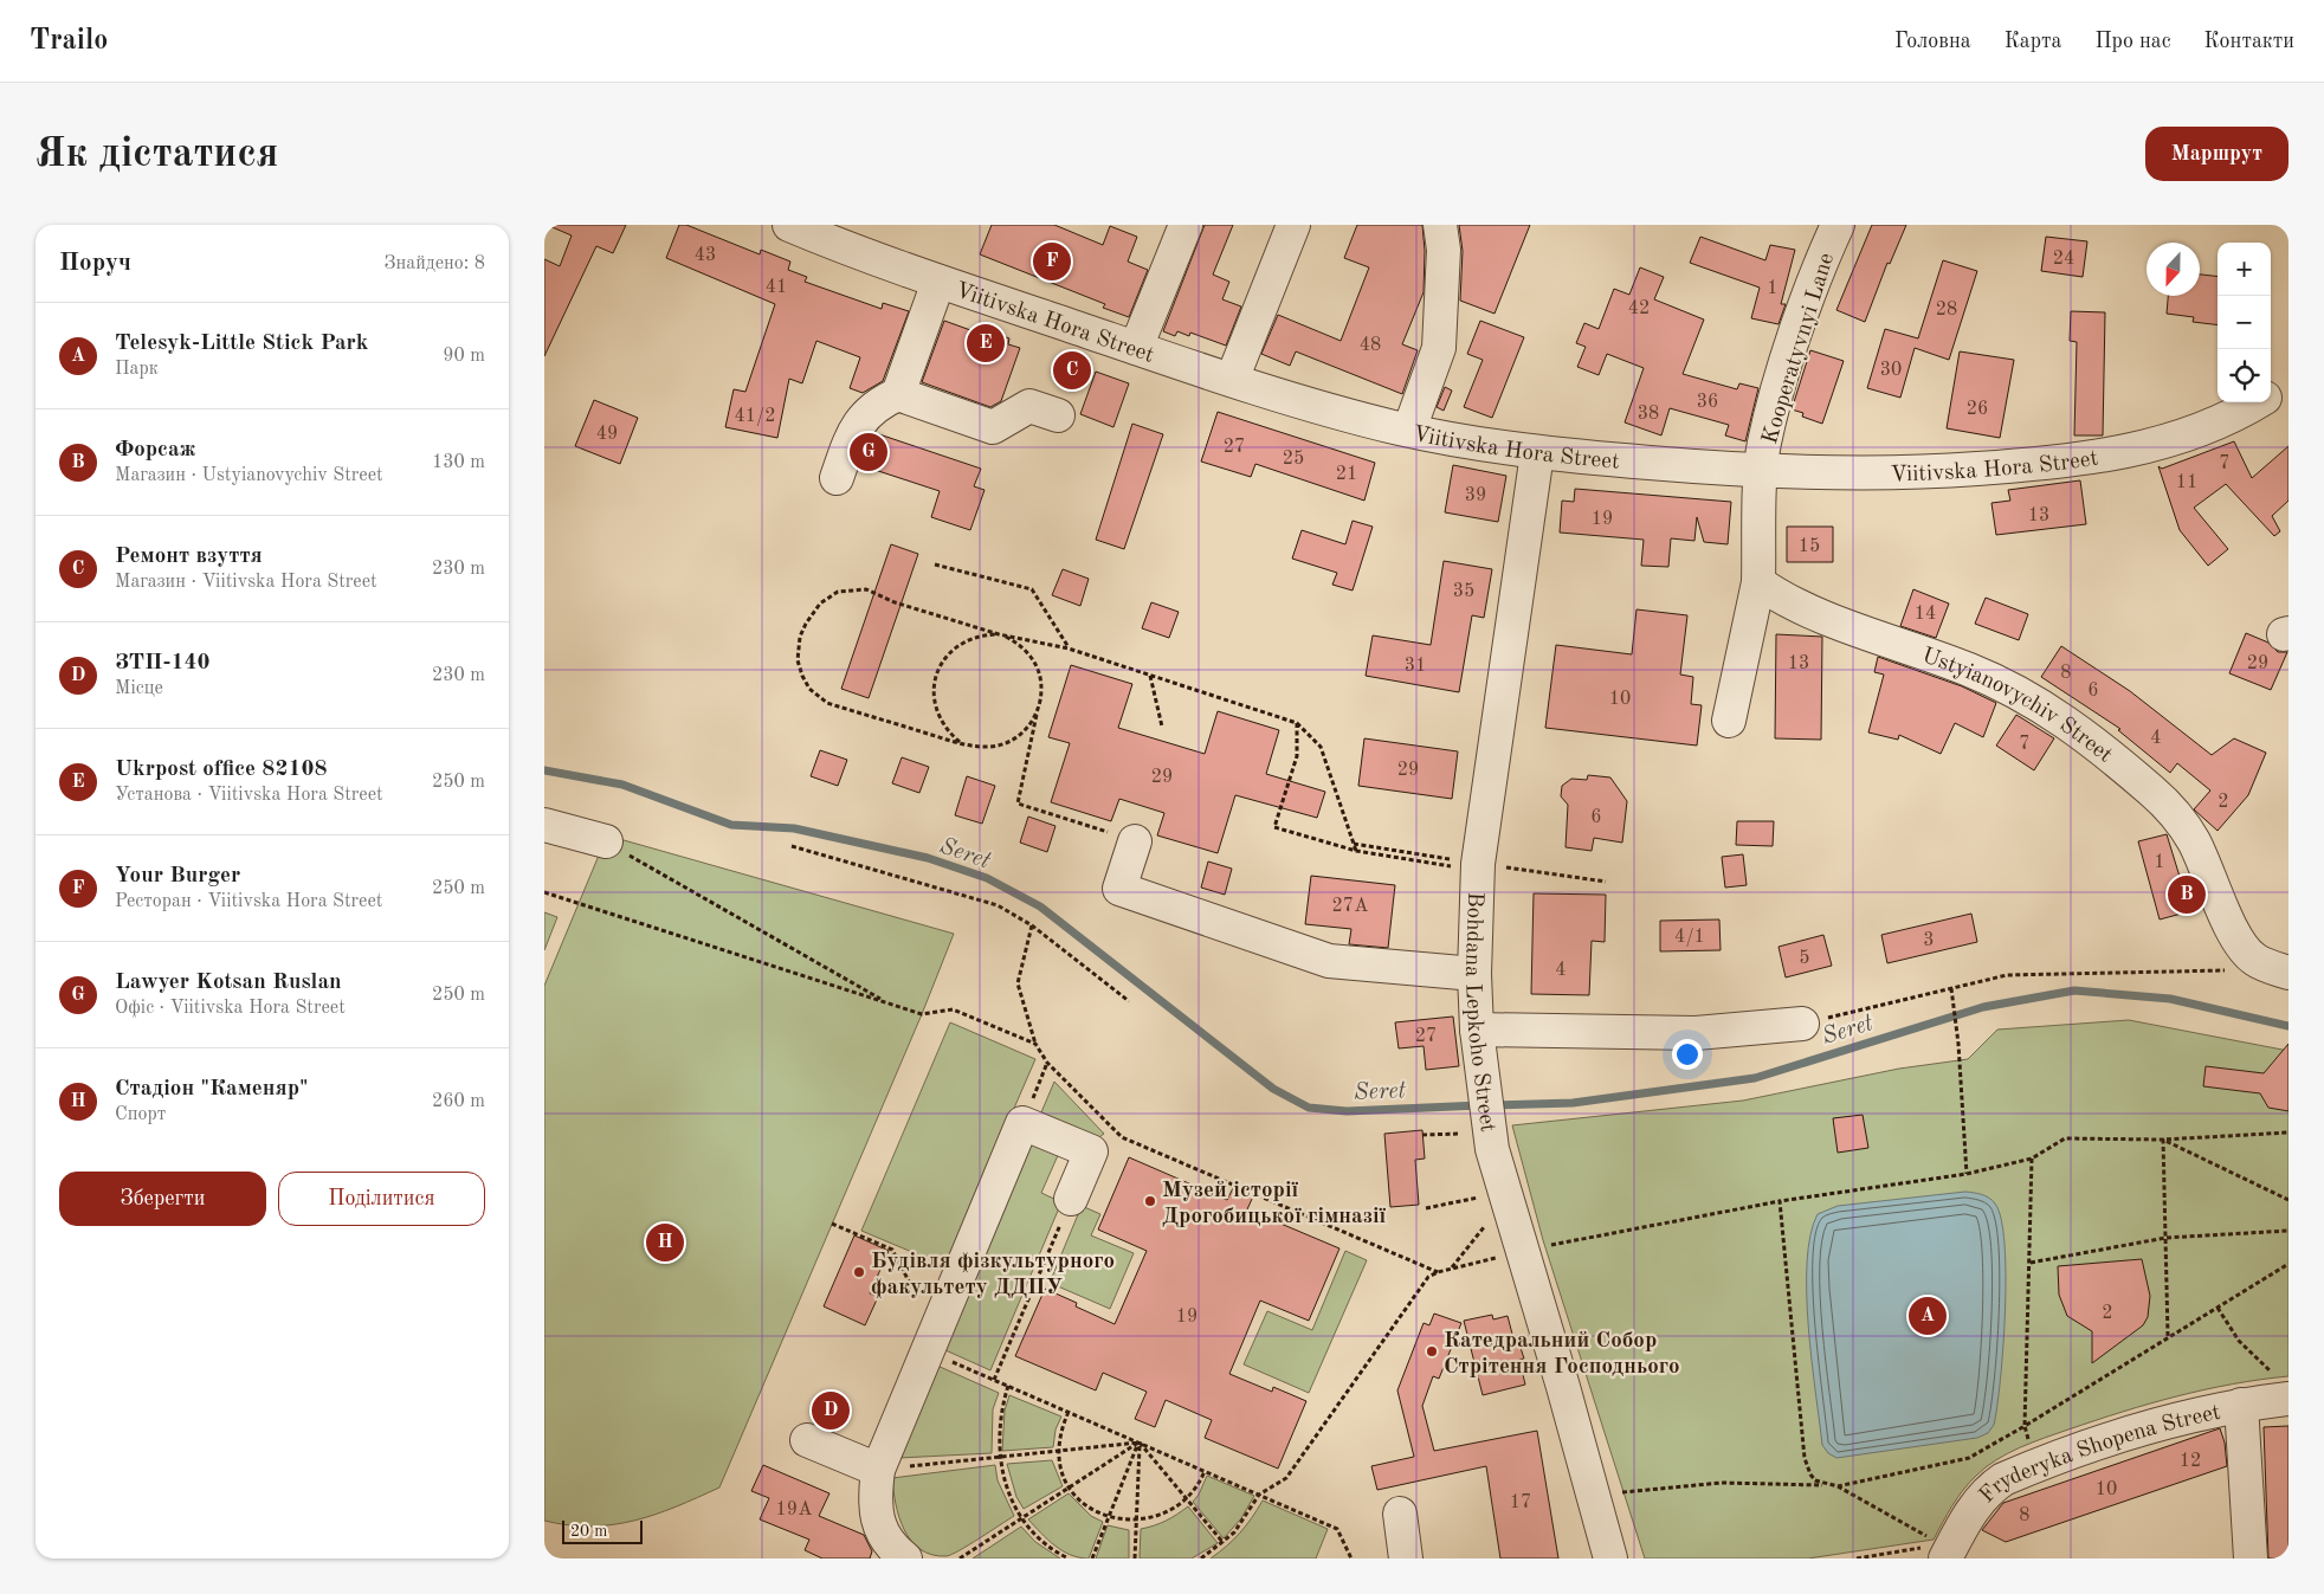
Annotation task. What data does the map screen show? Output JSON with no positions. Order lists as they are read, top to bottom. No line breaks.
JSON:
{"streets":{"street":["Viitivska Hora Street","Kooperatyvnyi Lane","Ustyianovychiv Street","Bohdana Lepkoho Street","Fryderyka Shopena Street"]},"crossings":[["Viitivska Hora Street","Kooperatyvnyi Lane"],["Viitivska Hora Street","Bohdana Lepkoho Street"]],"water":["Seret"],"places":["Музей історії Дрогобицької гімназії","Будівля фізкультурного факультету ДДПУ","Катедральний Собор Стрітення Господнього"],"house_numbers":["43","24","41","1","42","28","48","30","36","26","38","41/2","49","27","25","7","21","11","39","13","19","15","35","14","13","29","31","8","6","10","4","7","29","29","2","6","1","27А","4/1","3","5","4","27","2","19","12","10","17","19А","8"],"scale_bar":"20 m","north":"bottom","page":{"header":"Trailo","nav":["Головна","Карта","Про нас","Контакти"],"buttons":["Маршрут",["Зберегти","Поділитися"]],"title":"Як дістатися","heading":["Поруч","Знайдено: 8"],"pins":["F","E","C","G","B","H","A","D"],"map_buttons":["+","−"],"list":[{"mark":"A","name":"Telesyk-Little Stick Park","note":"Парк","value":"90 m"},{"mark":"B","name":"Форсаж","note":"Магазин · Ustyianovychiv Street","value":"130 m"},{"mark":"C","name":"Ремонт взуття","note":"Магазин · Viitivska Hora Street","value":"230 m"},{"mark":"D","name":"ЗТП-140","note":"Місце","value":"230 m"},{"mark":"E","name":"Ukrpost office 82108","note":"Установа · Viitivska Hora Street","value":"250 m"},{"mark":"F","name":"Your Burger","note":"Ресторан · Viitivska Hora Street","value":"250 m"},{"mark":"G","name":"Lawyer Kotsan Ruslan","note":"Офіс · Viitivska Hora Street","value":"250 m"},{"mark":"H","name":"Стадіон \"Каменяр\"","note":"Спорт","value":"260 m"}],"scale":"20 m"}}
